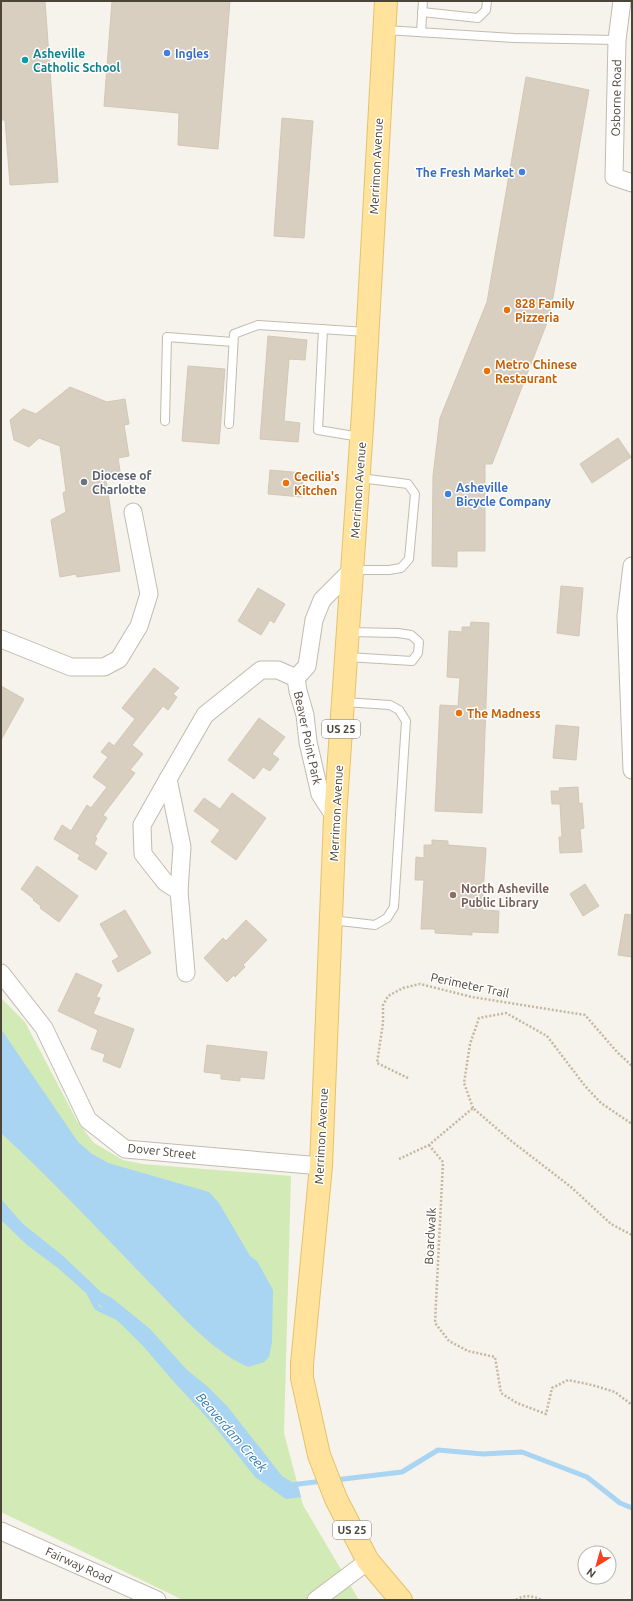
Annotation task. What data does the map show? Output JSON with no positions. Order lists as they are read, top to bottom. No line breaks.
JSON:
{"streets":{"main road":["Merrimon Avenue","US 25"],"street":["Osborne Road","Beaver Point Park","Dover Street","Fairway Road"],"path":["Perimeter Trail","Boardwalk"]},"crossings":[["Merrimon Avenue","Beaver Point Park"],["Merrimon Avenue","Dover Street"]],"water":["Beaverdam Creek"],"places":["Ingles","Asheville Catholic School","The Fresh Market","828 Family Pizzeria","Metro Chinese Restaurant","Diocese of Charlotte","Cecilia's Kitchen","Asheville Bicycle Company","The Madness","North Asheville Public Library"],"north":"bottom left"}
